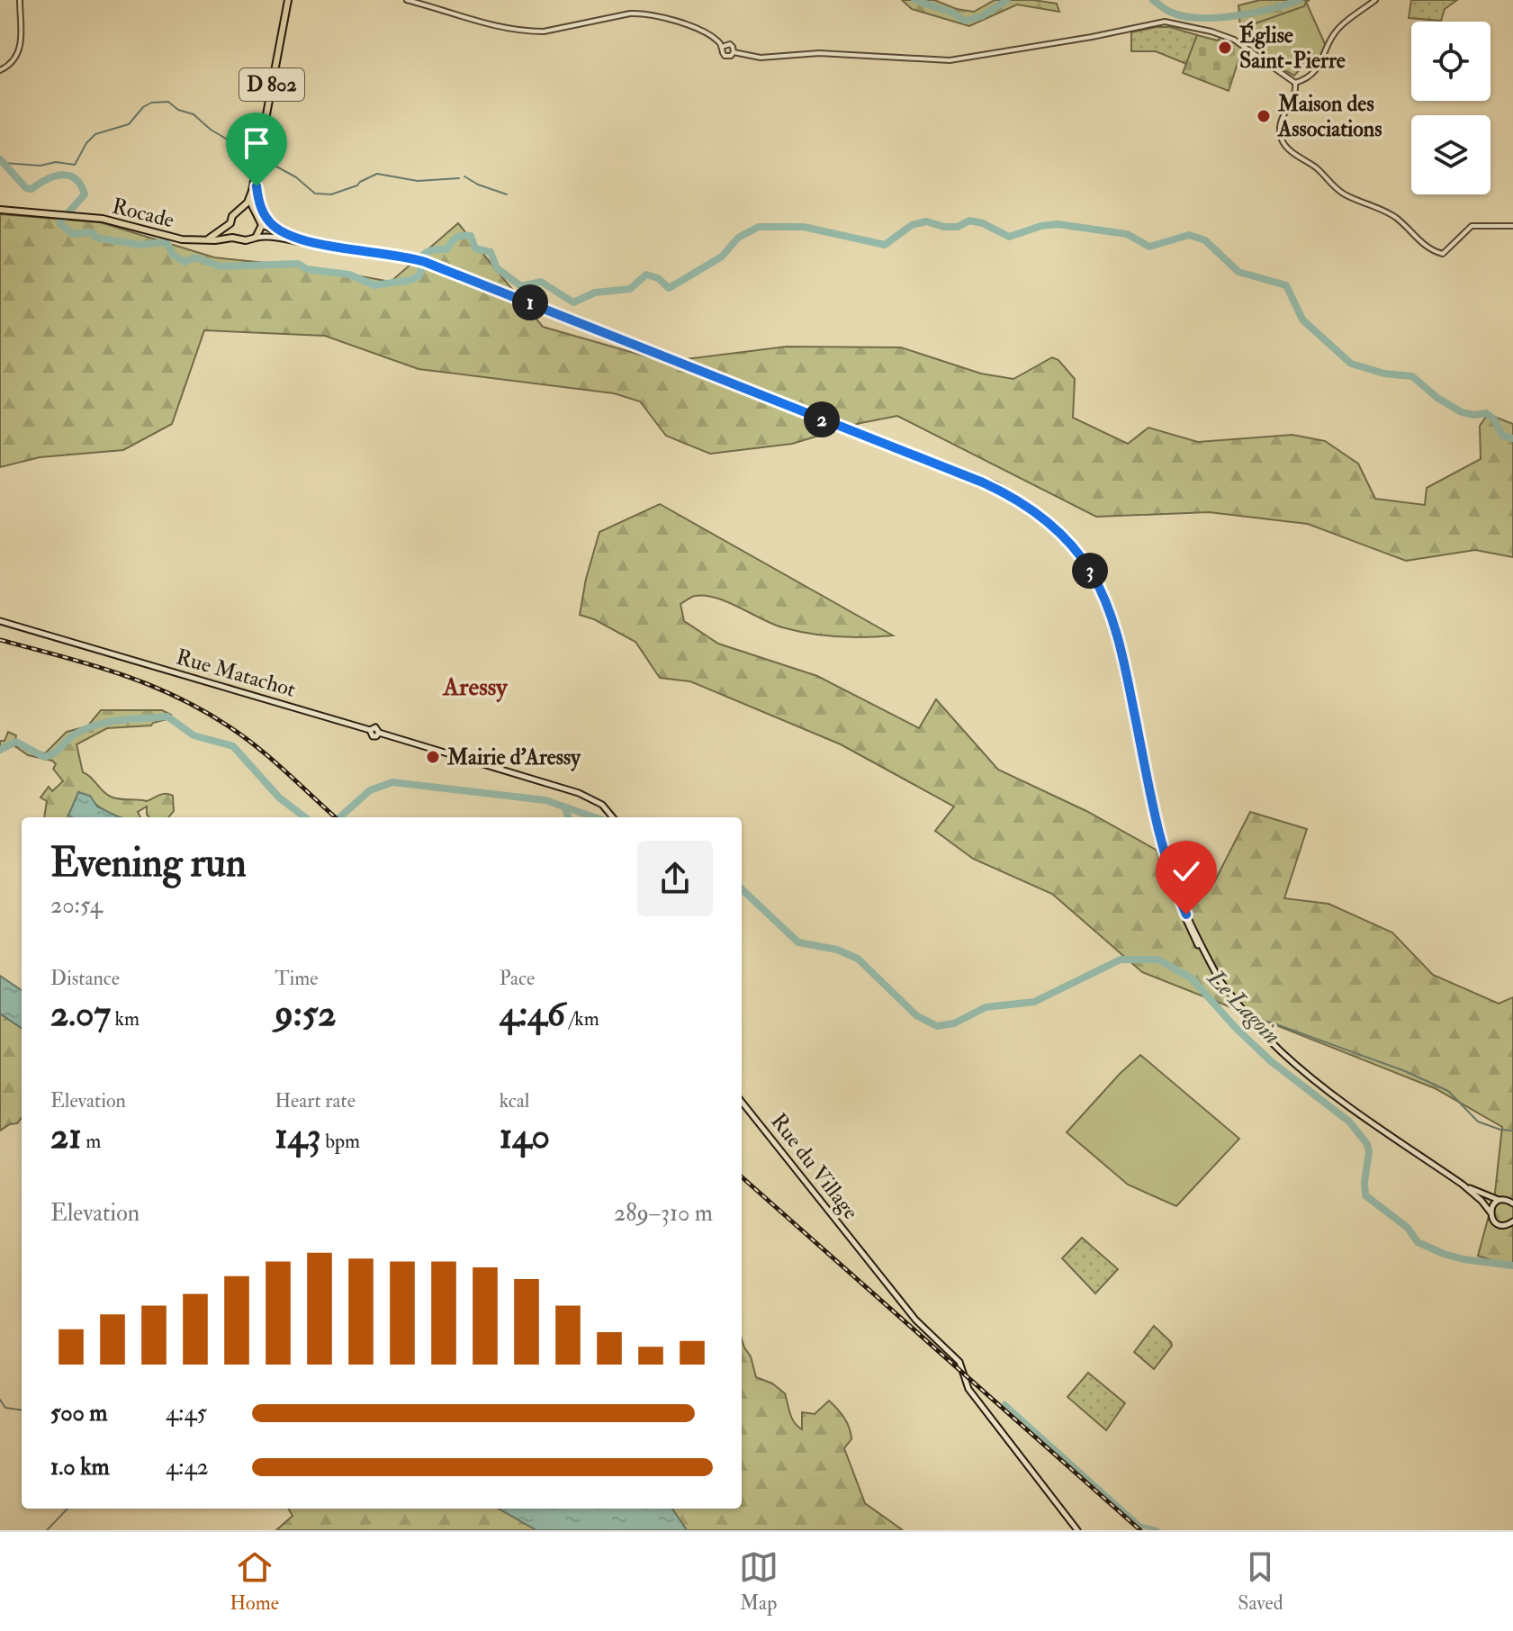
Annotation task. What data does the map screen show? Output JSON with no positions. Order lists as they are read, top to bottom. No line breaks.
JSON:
{"streets":{"main road":["D 802","Rocade","Rue Matachot","Rue du Village"]},"crossings":[["D 802","Rocade"]],"districts":["Aressy"],"water":["Le Lagoin"],"places":["Église Saint-Pierre","Maison des Associations","Mairie d'Aressy"],"page":{"pins":["1","2","3"],"heading":["Evening run","20:54"],"stats":[["Distance","2.07 km"],["Time","9:52"],["Pace","4:46 /km"],["Elevation","21 m"],["Heart rate","143 bpm"],["kcal","140"]],"chart":["Elevation","289–310 m"],"list":[{"name":"500 m","note":"4:45"},{"name":"1.0 km","note":"4:42"}],"tabs":["Home","Map","Saved"]}}
